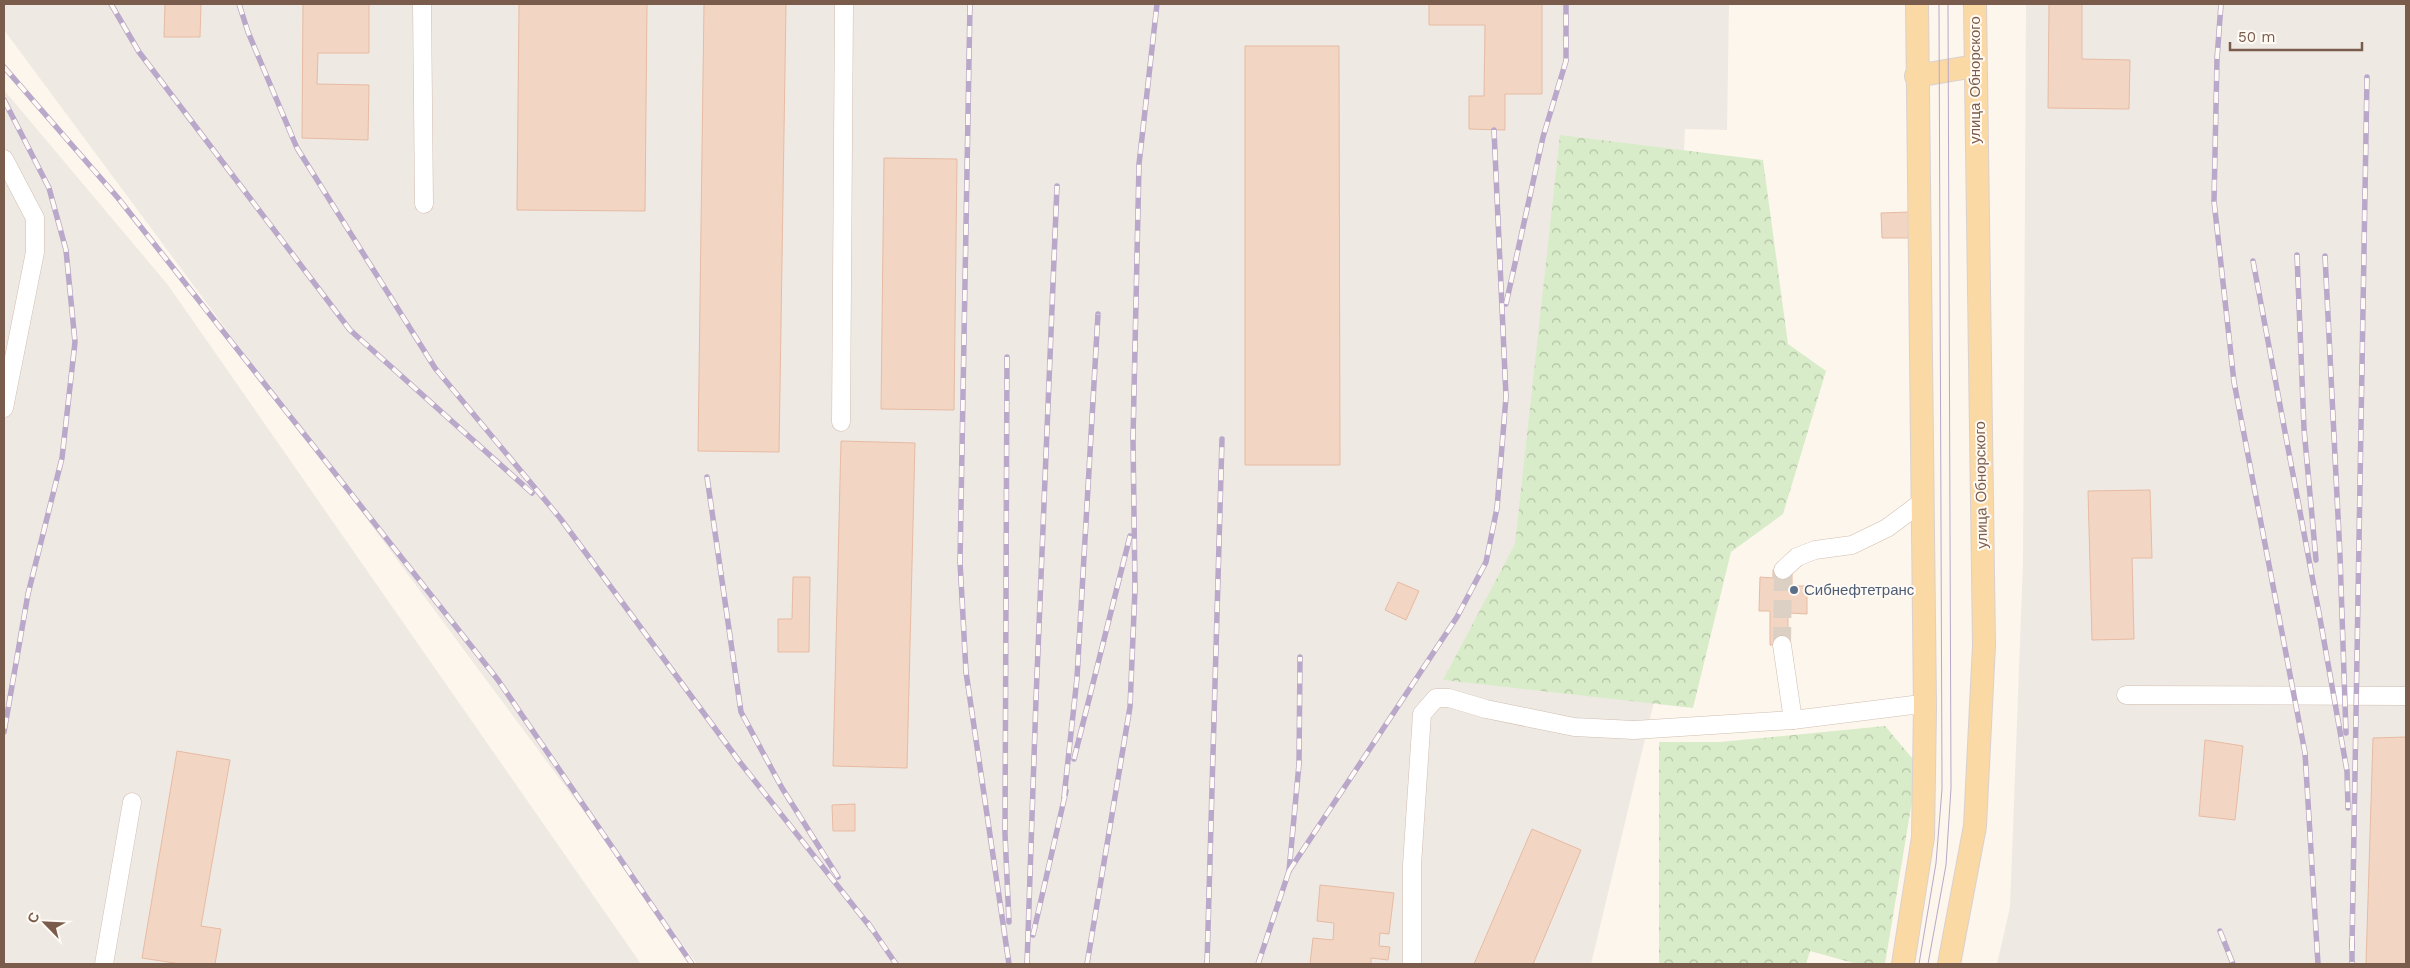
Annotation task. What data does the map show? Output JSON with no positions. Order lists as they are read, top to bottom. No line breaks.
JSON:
{"streets":{"main road":["улица Обнорского"]},"places":["Сибнефтетранс"],"scale_bar":"50 m","north":"top left"}
